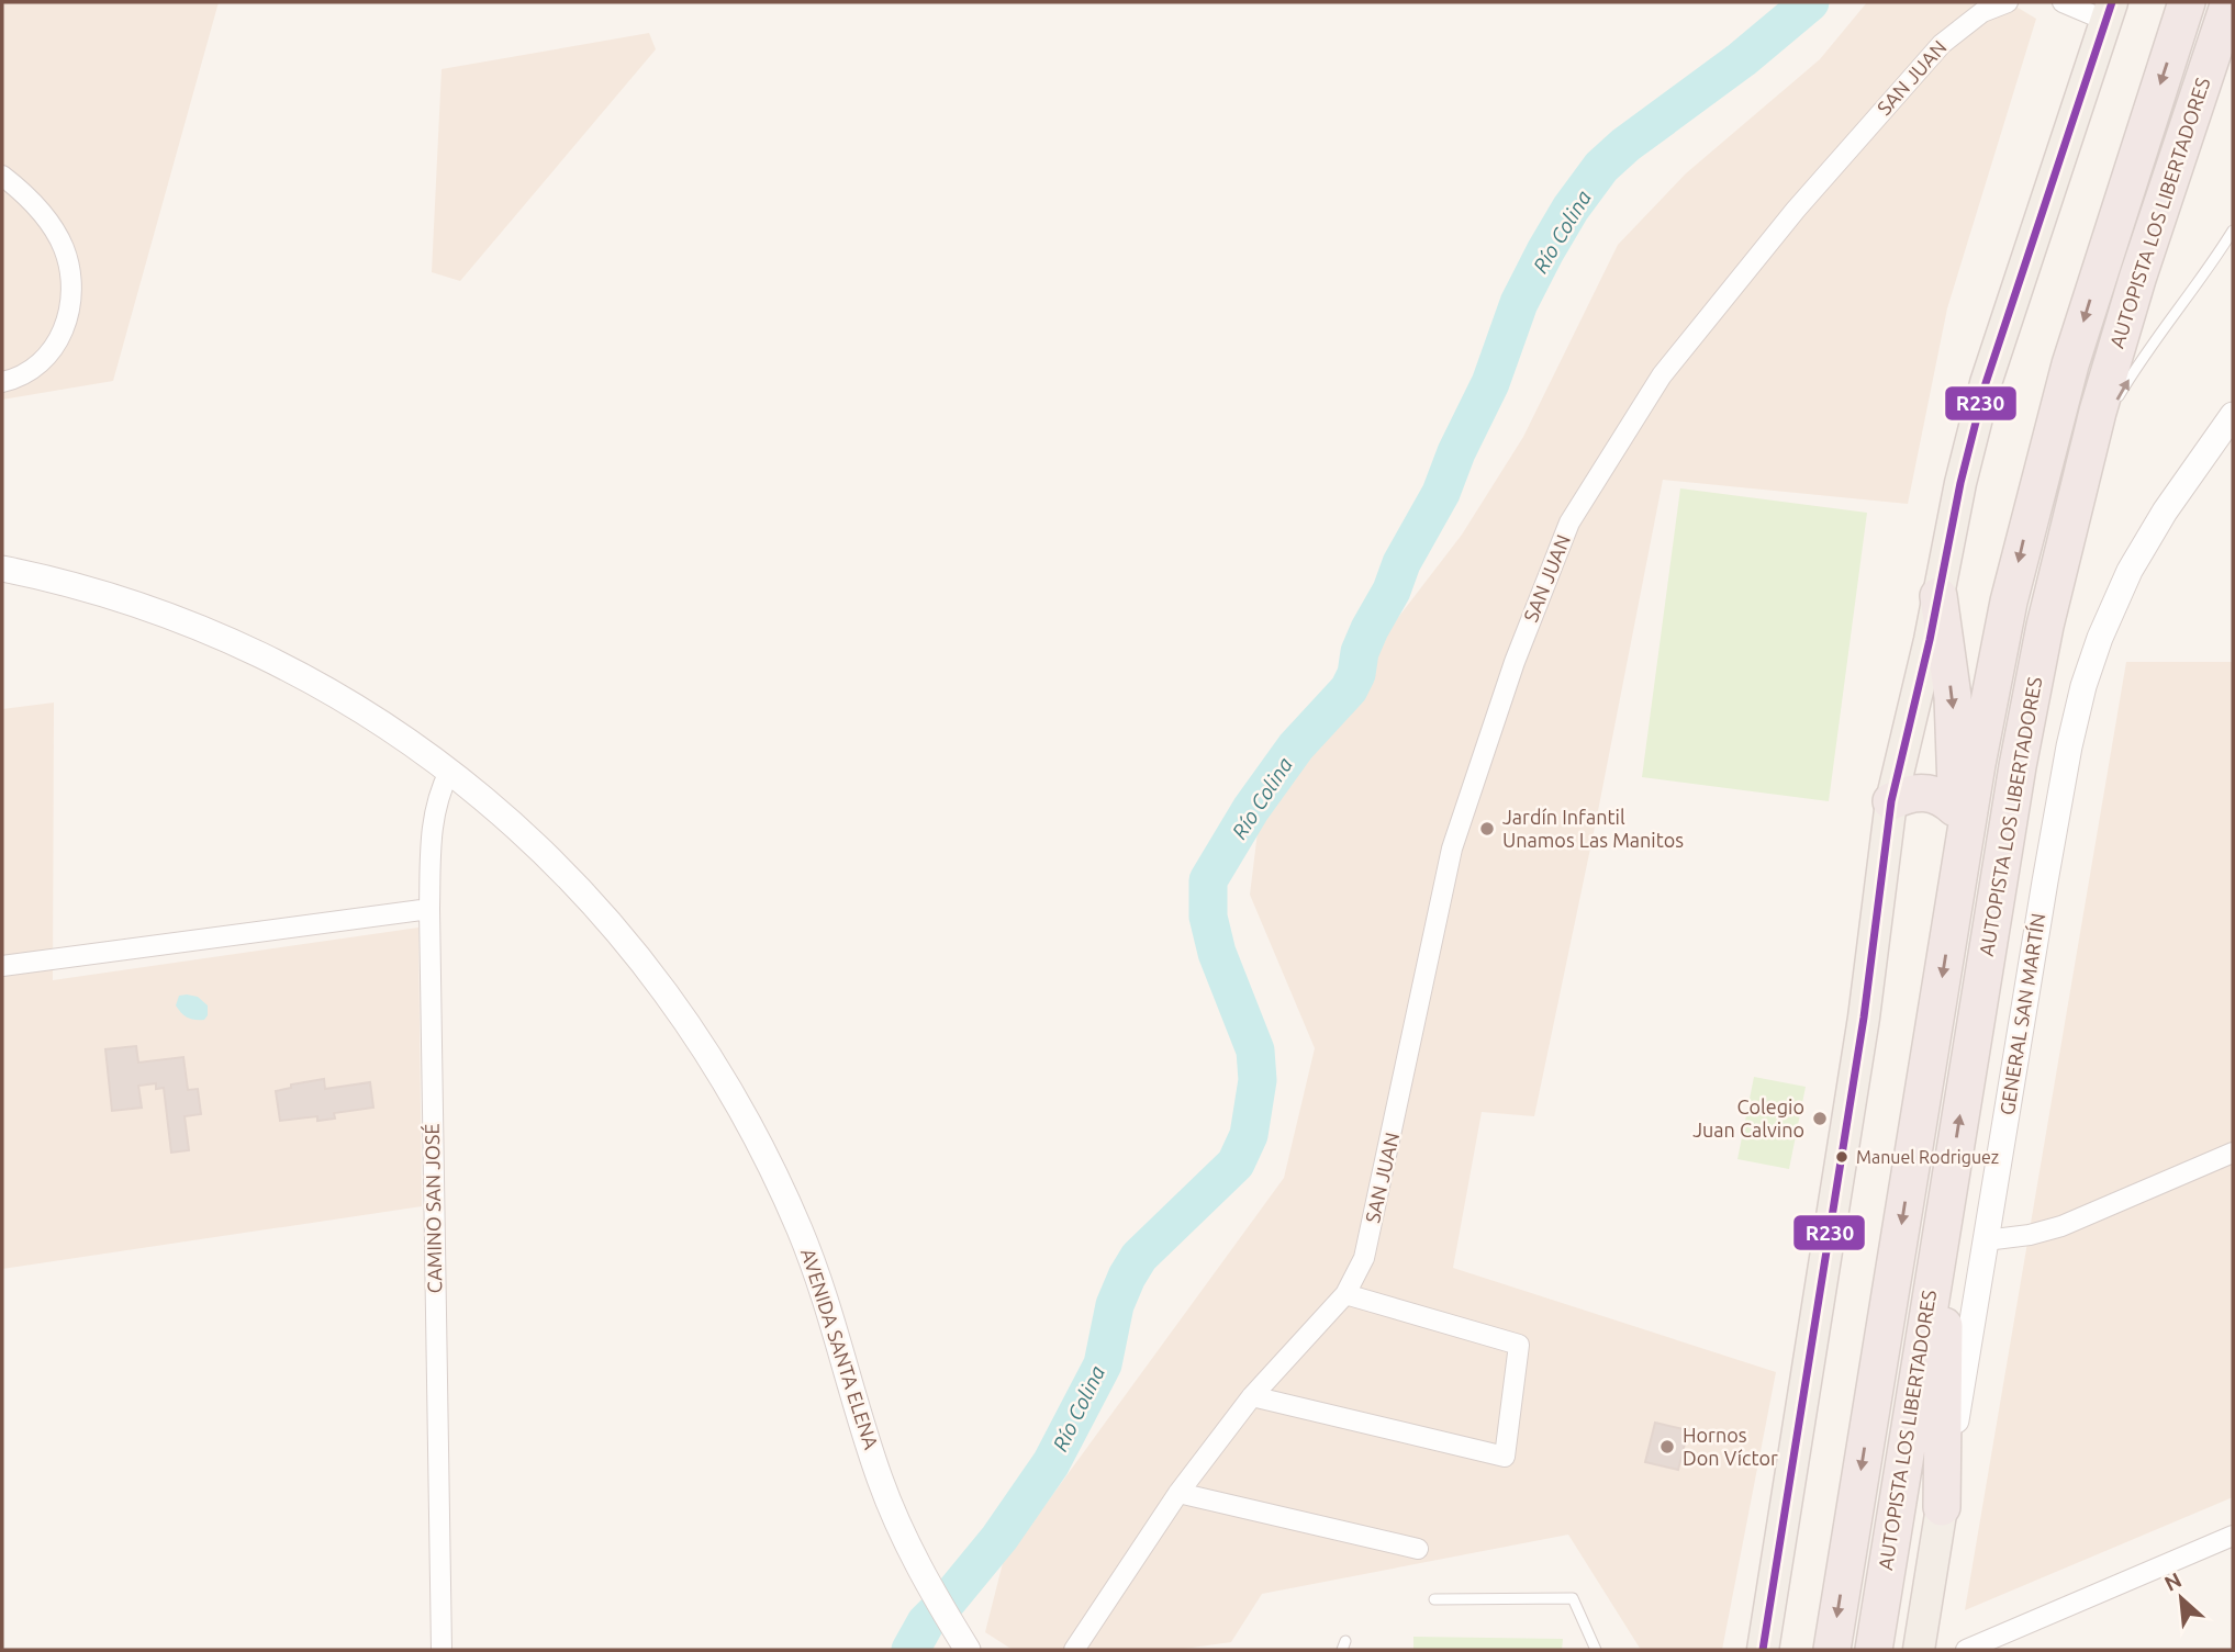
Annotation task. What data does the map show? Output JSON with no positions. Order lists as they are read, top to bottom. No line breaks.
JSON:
{"streets":{"highway":["AUTOPISTA LOS LIBERTADORES"],"main road":["GENERAL SAN MARTÍN"],"street":["SAN JUAN","CAMINO SAN JOSÉ","AVENIDA SANTA ELENA"]},"crossings":[["CAMINO SAN JOSÉ","AVENIDA SANTA ELENA"]],"water":["Río Colina"],"places":["Jardín Infantil Unamos Las Manitos","Colegio Juan Calvino","Manuel Rodriguez","Hornos Don Víctor"],"lines":["transit line R230"],"north":"top left"}
